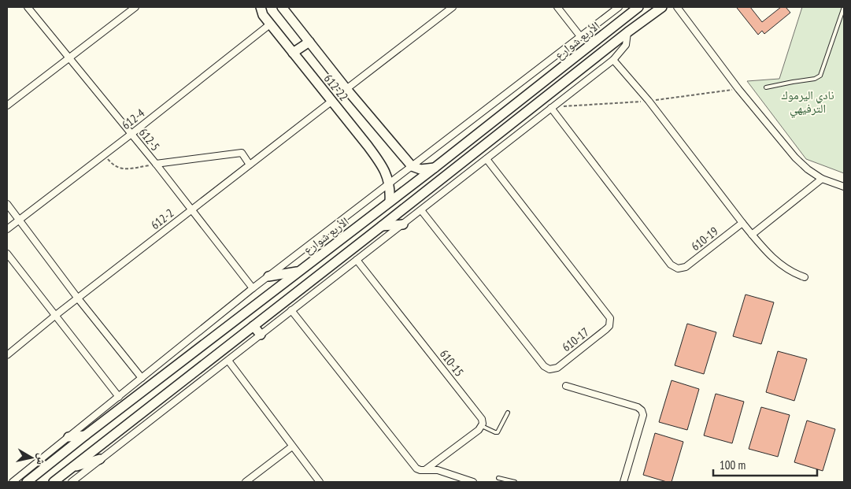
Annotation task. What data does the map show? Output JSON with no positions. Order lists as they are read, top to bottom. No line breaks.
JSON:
{"streets":{"main road":["الأربع شوارع","612-22"],"street":["612-4","612-5","612-2","610-19","610-17","610-15"]},"crossings":[["612-22","612-4"],["612-22","612-2"],["612-4","612-5"],["612-5","612-2"]],"parks":["نادي اليرموك الترفيهي"],"scale_bar":"100 m","north":"right"}
